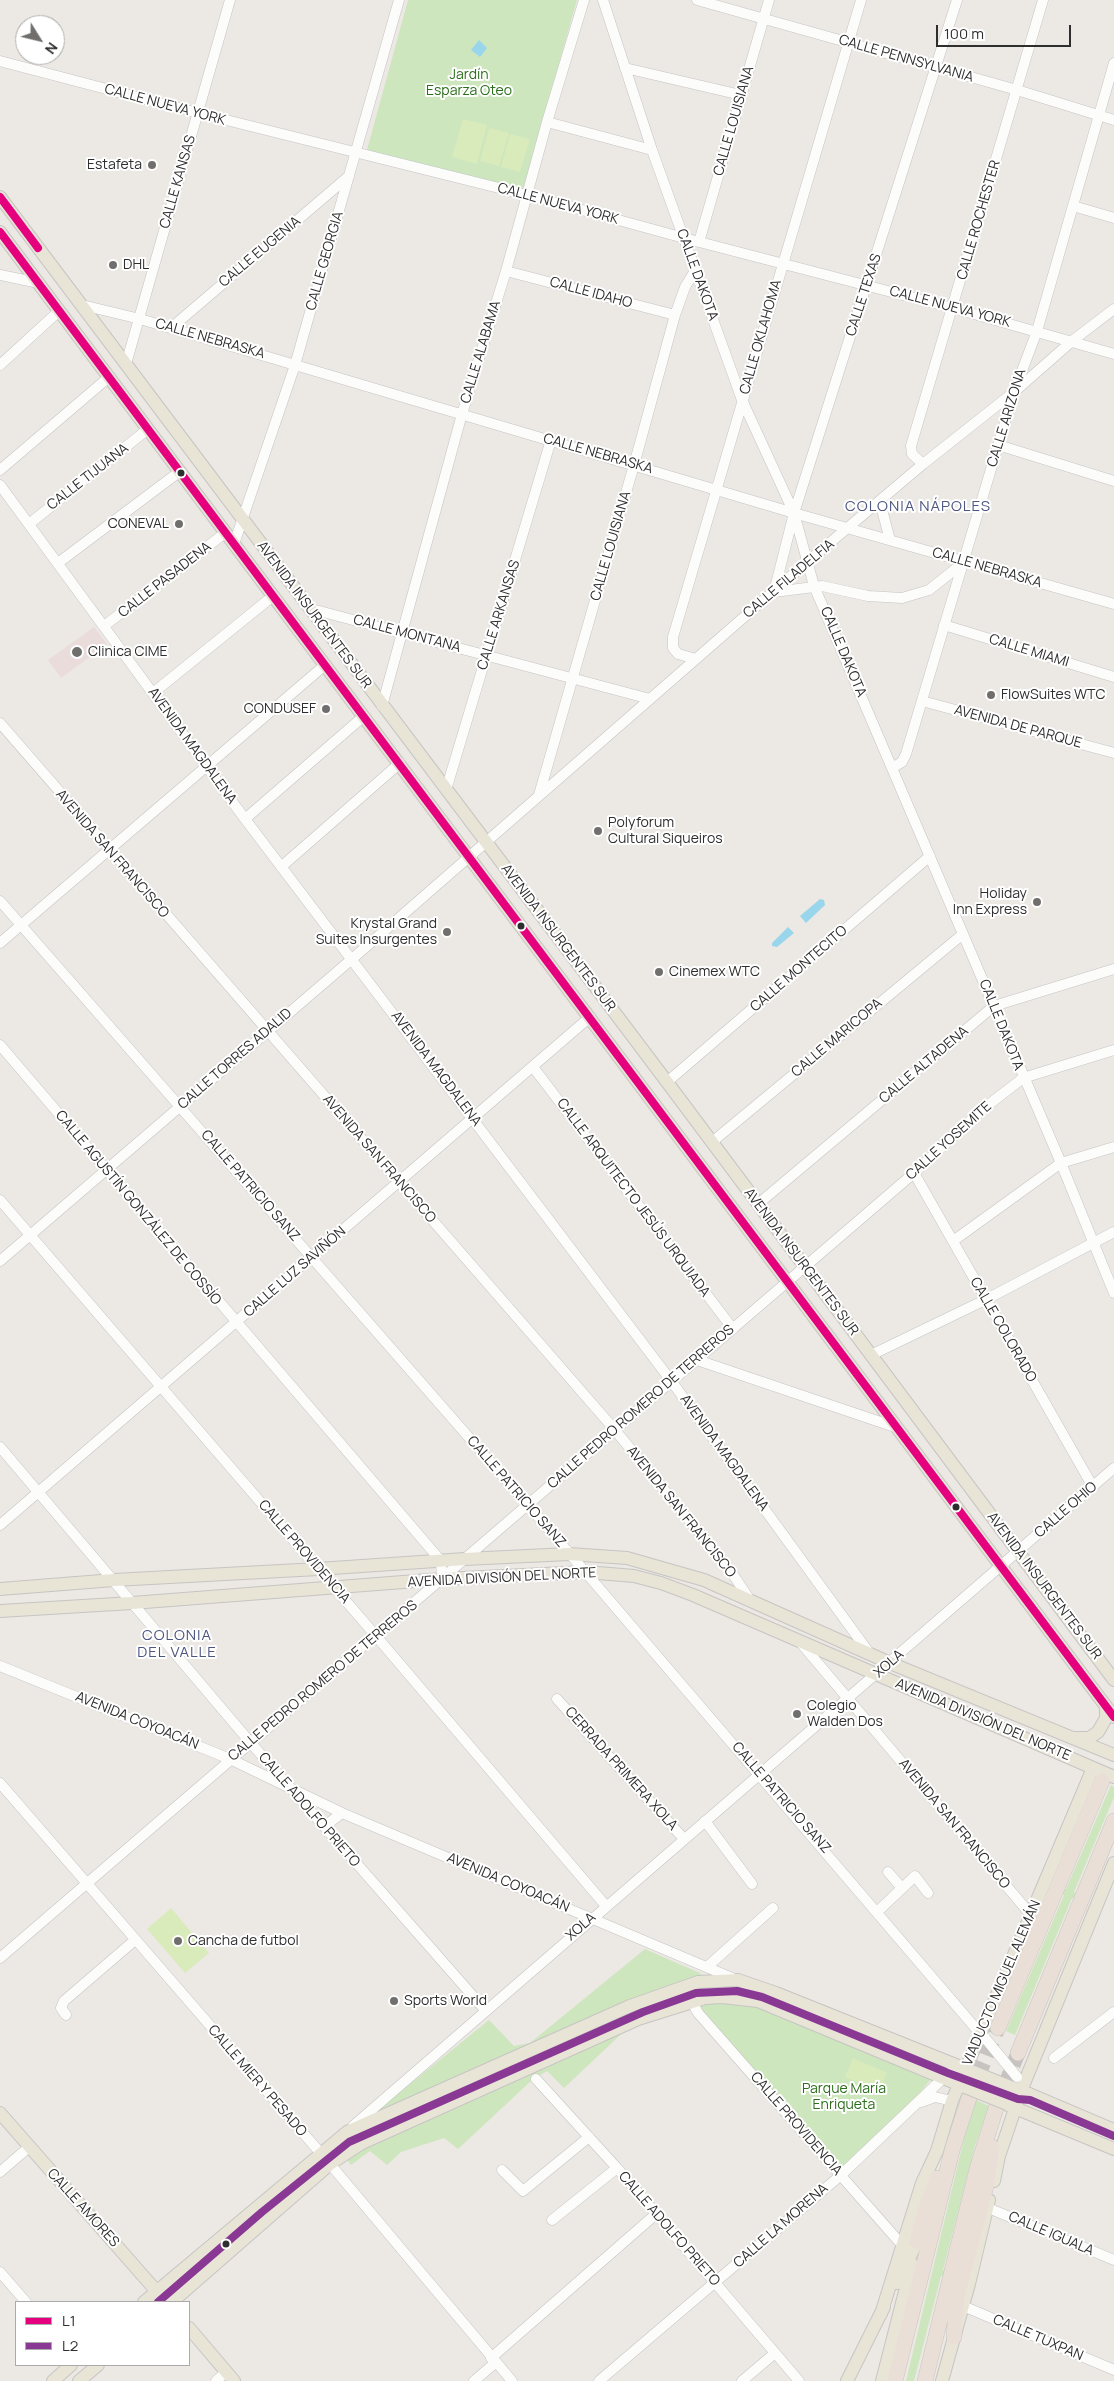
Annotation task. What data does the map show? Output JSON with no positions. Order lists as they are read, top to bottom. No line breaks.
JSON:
{"streets":{"highway":["VIADUCTO MIGUEL ALEMÁN"],"main road":["AVENIDA INSURGENTES SUR","AVENIDA DIVISIÓN DEL NORTE","XOLA","AVENIDA COYOACÁN","CALLE AMORES"],"street":["CALLE PENNSYLVANIA","CALLE NUEVA YORK","CALLE LOUISIANA","CALLE KANSAS","CALLE ROCHESTER","CALLE EUGENIA","CALLE GEORGIA","CALLE DAKOTA","CALLE IDAHO","CALLE TEXAS","CALLE OKLAHOMA","CALLE NEBRASKA","CALLE ALABAMA","CALLE ARIZONA","CALLE TIJUANA","CALLE FILADELFIA","CALLE PASADENA","CALLE ARKANSAS","CALLE MONTANA","CALLE MIAMI","AVENIDA DE PARQUE","AVENIDA MAGDALENA","AVENIDA SAN FRANCISCO","CALLE MONTECITO","CALLE MARICOPA","CALLE TORRES ADALID","CALLE ALTADENA","CALLE YOSEMITE","CALLE PATRICIO SANZ","CALLE ARQUITECTO JESÚS URQUIADA","CALLE AGUSTÍN GONZÁLEZ DE COSSÍO","CALLE LUZ SAVIÑÓN","CALLE COLORADO","CALLE PEDRO ROMERO DE TERREROS","CALLE OHIO","CALLE PROVIDENCIA","CERRADA PRIMERA XOLA","CALLE ADOLFO PRIETO","CALLE MIER Y PESADO","CALLE LA MORENA","CALLE IGUALA","CALLE TUXPAN"]},"crossings":[["CALLE PENNSYLVANIA","CALLE LOUISIANA"],["CALLE PENNSYLVANIA","CALLE ROCHESTER"],["CALLE PENNSYLVANIA","CALLE TEXAS"],["CALLE PENNSYLVANIA","CALLE OKLAHOMA"],["CALLE PENNSYLVANIA","CALLE ARIZONA"],["CALLE NUEVA YORK","CALLE LOUISIANA"],["CALLE NUEVA YORK","CALLE KANSAS"],["CALLE NUEVA YORK","CALLE ROCHESTER"],["CALLE NUEVA YORK","CALLE GEORGIA"],["CALLE NUEVA YORK","CALLE DAKOTA"],["CALLE NUEVA YORK","CALLE TEXAS"],["CALLE NUEVA YORK","CALLE OKLAHOMA"],["CALLE NUEVA YORK","CALLE ALABAMA"],["CALLE NUEVA YORK","CALLE ARIZONA"],["CALLE NUEVA YORK","CALLE FILADELFIA"],["CALLE LOUISIANA","CALLE DAKOTA"],["CALLE LOUISIANA","CALLE IDAHO"],["CALLE LOUISIANA","CALLE NEBRASKA"],["CALLE LOUISIANA","CALLE FILADELFIA"],["CALLE LOUISIANA","CALLE MONTANA"],["CALLE KANSAS","CALLE NEBRASKA"],["CALLE KANSAS","AVENIDA INSURGENTES SUR"],["CALLE ROCHESTER","CALLE FILADELFIA"],["CALLE EUGENIA","CALLE GEORGIA"],["CALLE EUGENIA","CALLE NEBRASKA"],["CALLE GEORGIA","CALLE NEBRASKA"],["CALLE GEORGIA","CALLE PASADENA"],["CALLE GEORGIA","AVENIDA INSURGENTES SUR"],["CALLE DAKOTA","CALLE TEXAS"],["CALLE DAKOTA","CALLE OKLAHOMA"],["CALLE DAKOTA","CALLE NEBRASKA"],["CALLE DAKOTA","CALLE ARIZONA"],["CALLE DAKOTA","CALLE FILADELFIA"],["CALLE DAKOTA","CALLE MONTECITO"],["CALLE DAKOTA","CALLE MARICOPA"],["CALLE DAKOTA","CALLE ALTADENA"],["CALLE DAKOTA","CALLE YOSEMITE"],["CALLE IDAHO","CALLE ALABAMA"],["CALLE TEXAS","CALLE NEBRASKA"],["CALLE TEXAS","CALLE FILADELFIA"],["CALLE OKLAHOMA","CALLE NEBRASKA"],["CALLE OKLAHOMA","CALLE FILADELFIA"],["CALLE NEBRASKA","CALLE ALABAMA"],["CALLE NEBRASKA","CALLE ARIZONA"],["CALLE NEBRASKA","CALLE FILADELFIA"],["CALLE NEBRASKA","AVENIDA INSURGENTES SUR"],["CALLE NEBRASKA","CALLE ARKANSAS"],["CALLE ALABAMA","AVENIDA INSURGENTES SUR"],["CALLE ALABAMA","CALLE MONTANA"],["CALLE ARIZONA","CALLE FILADELFIA"],["CALLE ARIZONA","CALLE MIAMI"],["CALLE ARIZONA","AVENIDA DE PARQUE"],["CALLE TIJUANA","AVENIDA INSURGENTES SUR"],["CALLE TIJUANA","AVENIDA MAGDALENA"],["CALLE FILADELFIA","AVENIDA INSURGENTES SUR"],["CALLE FILADELFIA","CALLE MONTANA"],["CALLE FILADELFIA","CALLE TORRES ADALID"],["CALLE PASADENA","AVENIDA INSURGENTES SUR"],["CALLE PASADENA","AVENIDA MAGDALENA"],["AVENIDA INSURGENTES SUR","CALLE ARKANSAS"],["AVENIDA INSURGENTES SUR","CALLE MONTANA"],["AVENIDA INSURGENTES SUR","CALLE MONTECITO"],["AVENIDA INSURGENTES SUR","CALLE MARICOPA"],["AVENIDA INSURGENTES SUR","CALLE TORRES ADALID"],["AVENIDA INSURGENTES SUR","CALLE ALTADENA"],["AVENIDA INSURGENTES SUR","CALLE YOSEMITE"],["AVENIDA INSURGENTES SUR","CALLE LUZ SAVIÑÓN"],["AVENIDA INSURGENTES SUR","CALLE PEDRO ROMERO DE TERREROS"],["AVENIDA INSURGENTES SUR","CALLE OHIO"],["AVENIDA INSURGENTES SUR","XOLA"],["CALLE ARKANSAS","CALLE MONTANA"],["AVENIDA MAGDALENA","CALLE TORRES ADALID"],["AVENIDA MAGDALENA","CALLE LUZ SAVIÑÓN"],["AVENIDA MAGDALENA","CALLE PEDRO ROMERO DE TERREROS"],["AVENIDA MAGDALENA","AVENIDA DIVISIÓN DEL NORTE"],["AVENIDA SAN FRANCISCO","CALLE TORRES ADALID"],["AVENIDA SAN FRANCISCO","CALLE LUZ SAVIÑÓN"],["AVENIDA SAN FRANCISCO","CALLE PEDRO ROMERO DE TERREROS"],["AVENIDA SAN FRANCISCO","AVENIDA DIVISIÓN DEL NORTE"],["AVENIDA SAN FRANCISCO","XOLA"],["AVENIDA SAN FRANCISCO","VIADUCTO MIGUEL ALEMÁN"],["CALLE TORRES ADALID","CALLE PATRICIO SANZ"],["CALLE TORRES ADALID","CALLE AGUSTÍN GONZÁLEZ DE COSSÍO"],["CALLE TORRES ADALID","CALLE PROVIDENCIA"],["CALLE YOSEMITE","CALLE COLORADO"],["CALLE YOSEMITE","CALLE PEDRO ROMERO DE TERREROS"],["CALLE PATRICIO SANZ","CALLE LUZ SAVIÑÓN"],["CALLE PATRICIO SANZ","CALLE PEDRO ROMERO DE TERREROS"],["CALLE PATRICIO SANZ","AVENIDA DIVISIÓN DEL NORTE"],["CALLE PATRICIO SANZ","XOLA"],["CALLE PATRICIO SANZ","AVENIDA COYOACÁN"],["CALLE PATRICIO SANZ","VIADUCTO MIGUEL ALEMÁN"],["CALLE ARQUITECTO JESÚS URQUIADA","CALLE LUZ SAVIÑÓN"],["CALLE ARQUITECTO JESÚS URQUIADA","CALLE PEDRO ROMERO DE TERREROS"],["CALLE AGUSTÍN GONZÁLEZ DE COSSÍO","CALLE LUZ SAVIÑÓN"],["CALLE AGUSTÍN GONZÁLEZ DE COSSÍO","AVENIDA DIVISIÓN DEL NORTE"],["CALLE LUZ SAVIÑÓN","CALLE PROVIDENCIA"],["CALLE LUZ SAVIÑÓN","CALLE ADOLFO PRIETO"],["CALLE COLORADO","CALLE OHIO"],["CALLE PEDRO ROMERO DE TERREROS","CALLE PROVIDENCIA"],["CALLE PEDRO ROMERO DE TERREROS","AVENIDA DIVISIÓN DEL NORTE"],["CALLE PEDRO ROMERO DE TERREROS","AVENIDA COYOACÁN"],["CALLE PEDRO ROMERO DE TERREROS","CALLE ADOLFO PRIETO"],["CALLE PEDRO ROMERO DE TERREROS","CALLE MIER Y PESADO"],["CALLE OHIO","XOLA"],["CALLE PROVIDENCIA","AVENIDA DIVISIÓN DEL NORTE"],["CALLE PROVIDENCIA","XOLA"],["CALLE PROVIDENCIA","VIADUCTO MIGUEL ALEMÁN"],["CALLE PROVIDENCIA","CALLE LA MORENA"],["AVENIDA DIVISIÓN DEL NORTE","XOLA"],["AVENIDA DIVISIÓN DEL NORTE","CALLE ADOLFO PRIETO"],["AVENIDA DIVISIÓN DEL NORTE","VIADUCTO MIGUEL ALEMÁN"],["XOLA","AVENIDA COYOACÁN"],["XOLA","CERRADA PRIMERA XOLA"],["XOLA","CALLE ADOLFO PRIETO"],["XOLA","CALLE MIER Y PESADO"],["XOLA","CALLE AMORES"],["AVENIDA COYOACÁN","CALLE ADOLFO PRIETO"],["AVENIDA COYOACÁN","VIADUCTO MIGUEL ALEMÁN"],["AVENIDA COYOACÁN","CALLE LA MORENA"],["CALLE ADOLFO PRIETO","CALLE LA MORENA"],["VIADUCTO MIGUEL ALEMÁN","CALLE LA MORENA"]],"districts":["COLONIA NÁPOLES","COLONIA DEL VALLE"],"parks":["Jardín Esparza Oteo","Parque María Enriqueta"],"places":["Estafeta","DHL","CONEVAL","Clinica CIME","FlowSuites WTC","CONDUSEF","Polyforum Cultural Siqueiros","Holiday Inn Express","Krystal Grand Suites Insurgentes","Cinemex WTC","Colegio Walden Dos","Cancha de futbol","Sports World"],"lines":["transit line L1","transit line L2"],"legend":["L1","L2"],"scale_bar":"100 m","north":"bottom right"}
